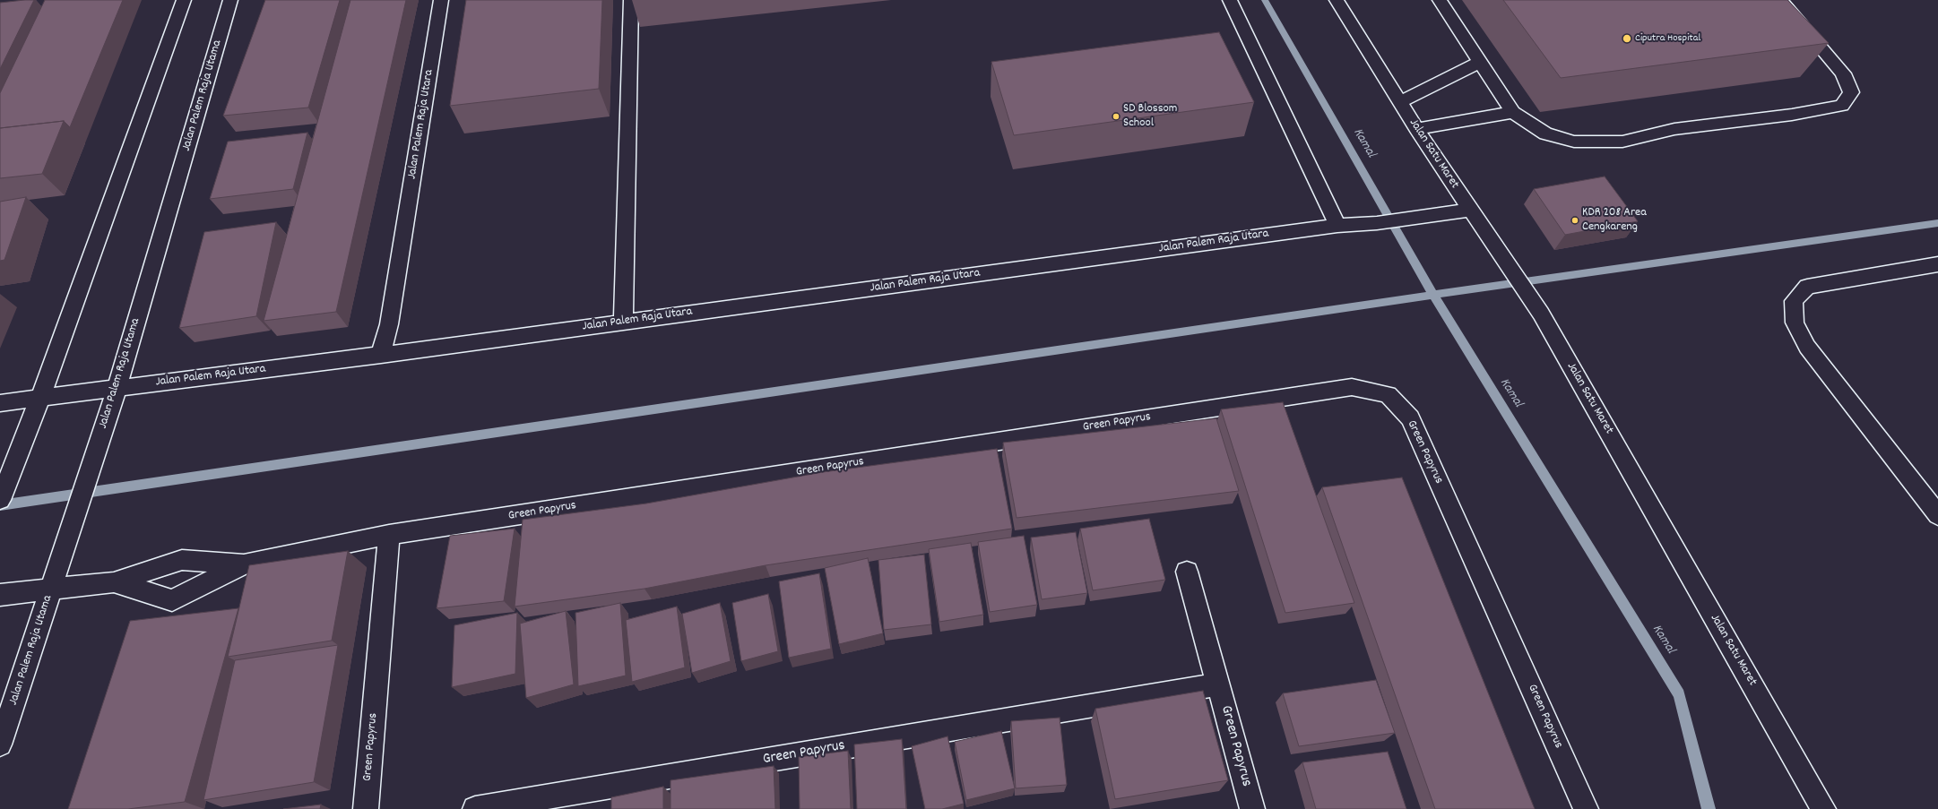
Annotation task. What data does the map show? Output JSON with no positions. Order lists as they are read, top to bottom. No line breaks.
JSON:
{"streets":{"street":["Jalan Palem Raja Utama","Jalan Palem Raja Utara","Jalan Satu Maret","Green Papyrus"]},"crossings":[["Jalan Palem Raja Utama","Jalan Palem Raja Utara"],["Jalan Palem Raja Utama","Green Papyrus"],["Jalan Palem Raja Utara","Jalan Satu Maret"]],"water":["Kamal"],"places":["Ciputra Hospital","SD Blossom School","KDR 208 Area Cengkareng"]}
